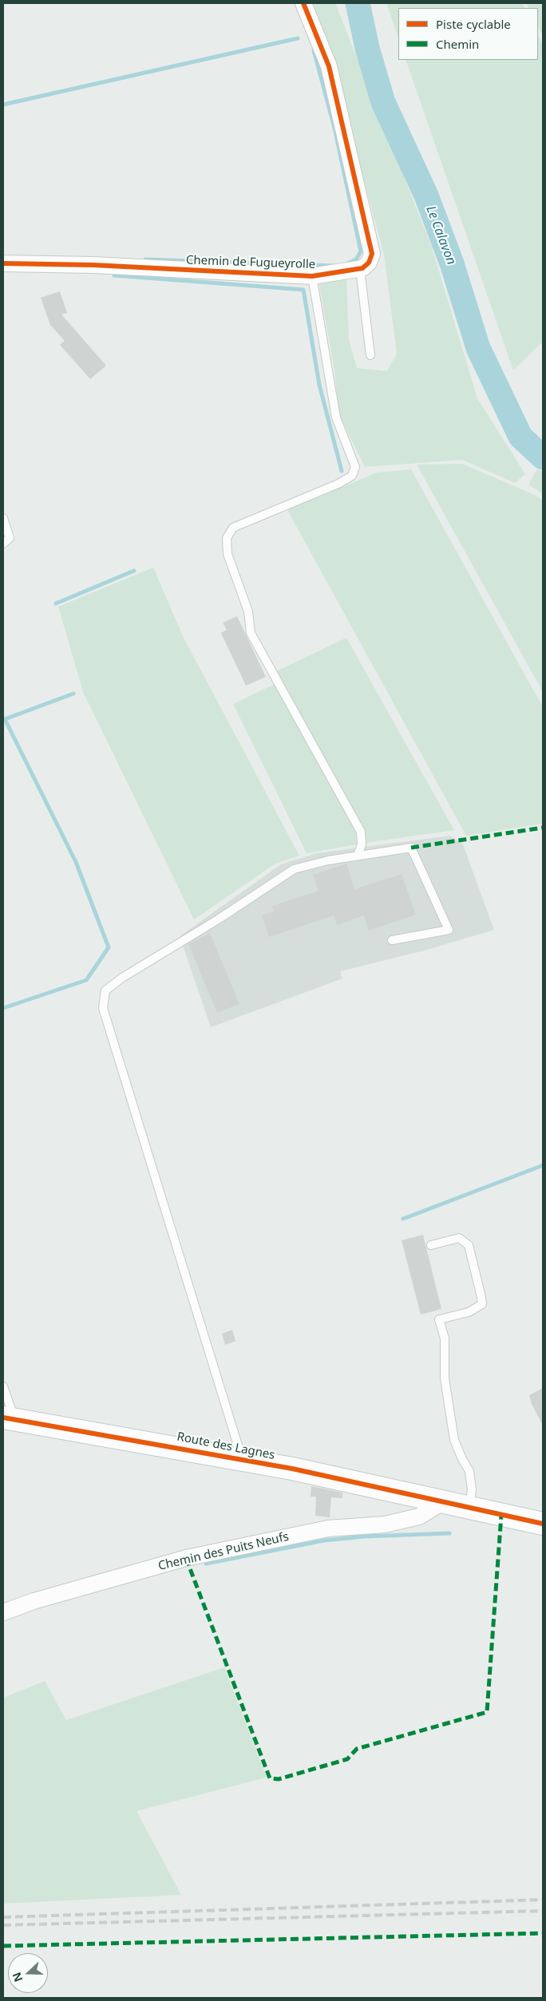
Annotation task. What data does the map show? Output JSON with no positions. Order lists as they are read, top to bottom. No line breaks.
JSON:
{"streets":{"street":["Chemin de Fugueyrolle","Route des Lagnes","Chemin des Puits Neufs"]},"crossings":[["Route des Lagnes","Chemin des Puits Neufs"]],"water":["Le Calavon"],"legend":["Piste cyclable","Chemin"],"north":"left"}
